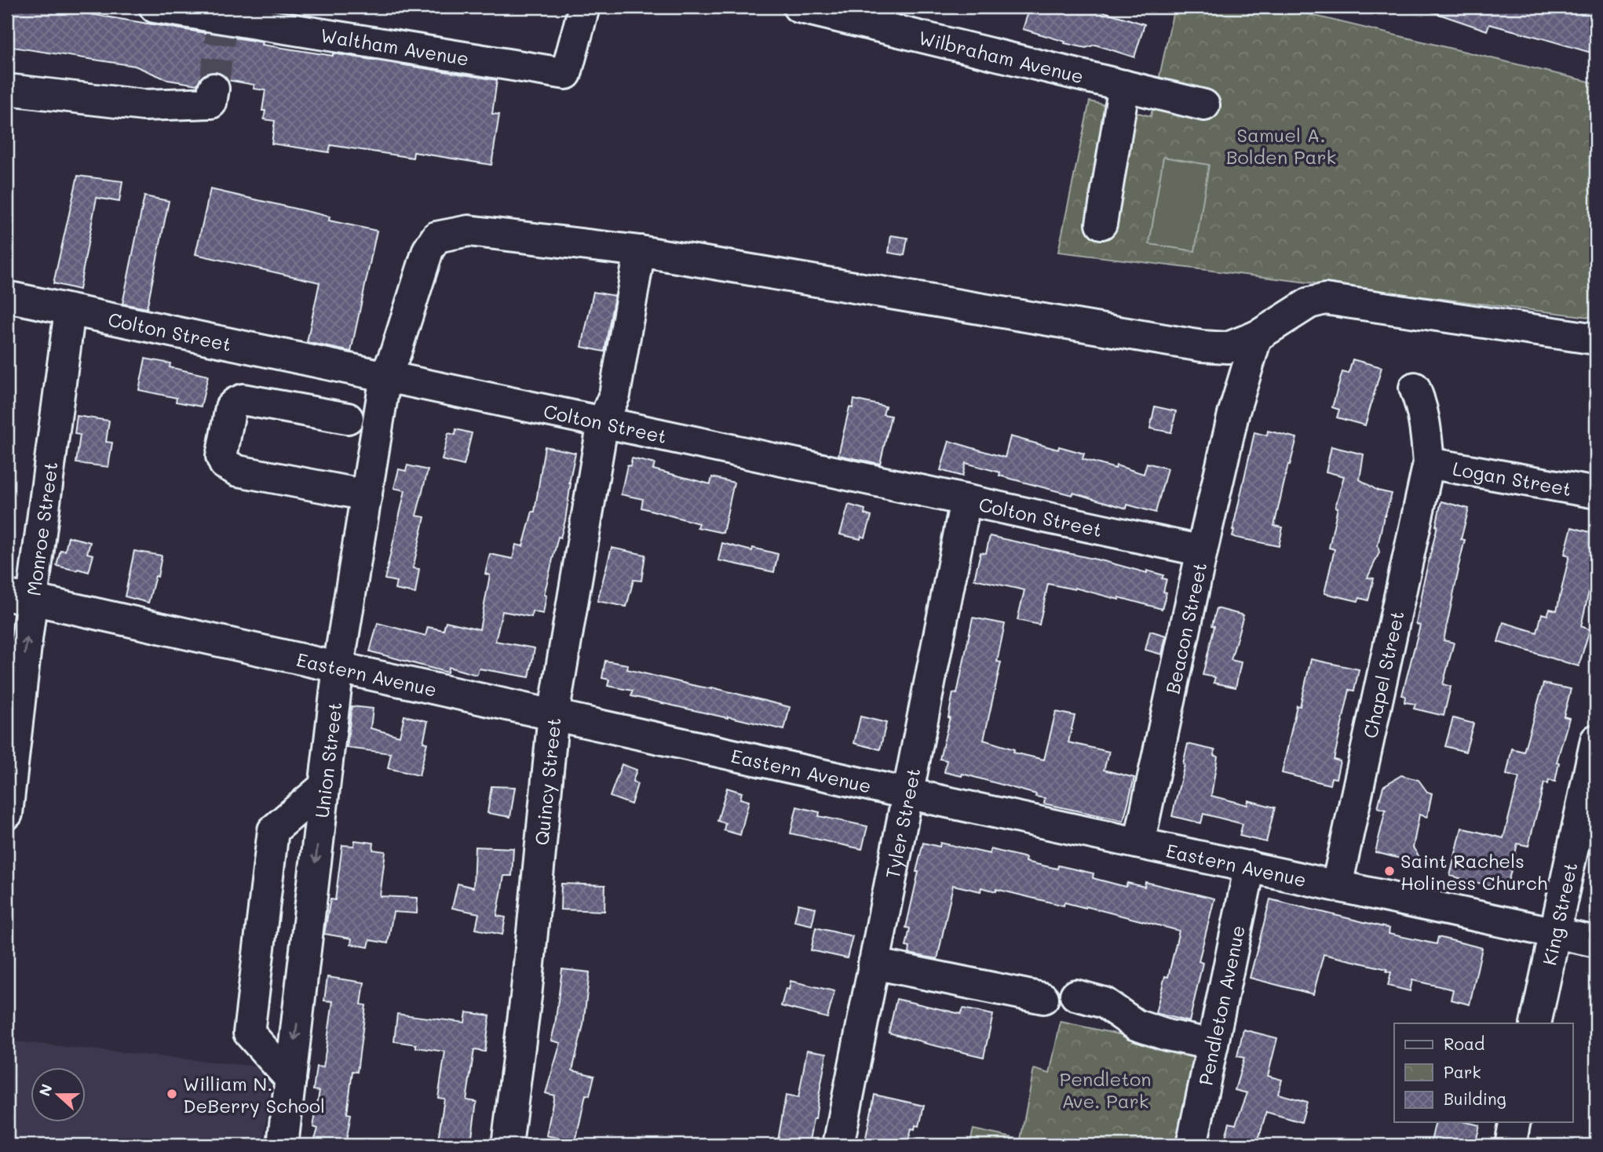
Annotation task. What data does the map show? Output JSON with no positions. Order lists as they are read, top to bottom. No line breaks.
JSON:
{"streets":{"street":["Waltham Avenue","Wilbraham Avenue","Colton Street","Logan Street","Monroe Street","Beacon Street","Eastern Avenue","Chapel Street","Union Street","Quincy Street","Tyler Street","King Street","Pendleton Avenue"]},"crossings":[["Colton Street","Monroe Street"],["Colton Street","Beacon Street"],["Colton Street","Union Street"],["Colton Street","Quincy Street"],["Colton Street","Tyler Street"],["Logan Street","Chapel Street"],["Monroe Street","Eastern Avenue"],["Beacon Street","Eastern Avenue"],["Eastern Avenue","Chapel Street"],["Eastern Avenue","Union Street"],["Eastern Avenue","Quincy Street"],["Eastern Avenue","Tyler Street"],["Eastern Avenue","King Street"],["Eastern Avenue","Pendleton Avenue"],["Union Street","Quincy Street"]],"one_way":["Monroe Street"],"parks":["Samuel A. Bolden Park","Pendleton Ave. Park"],"places":["Saint Rachels Holiness Church","William N. DeBerry School"],"legend":["Road","Park","Building"],"north":"left"}
